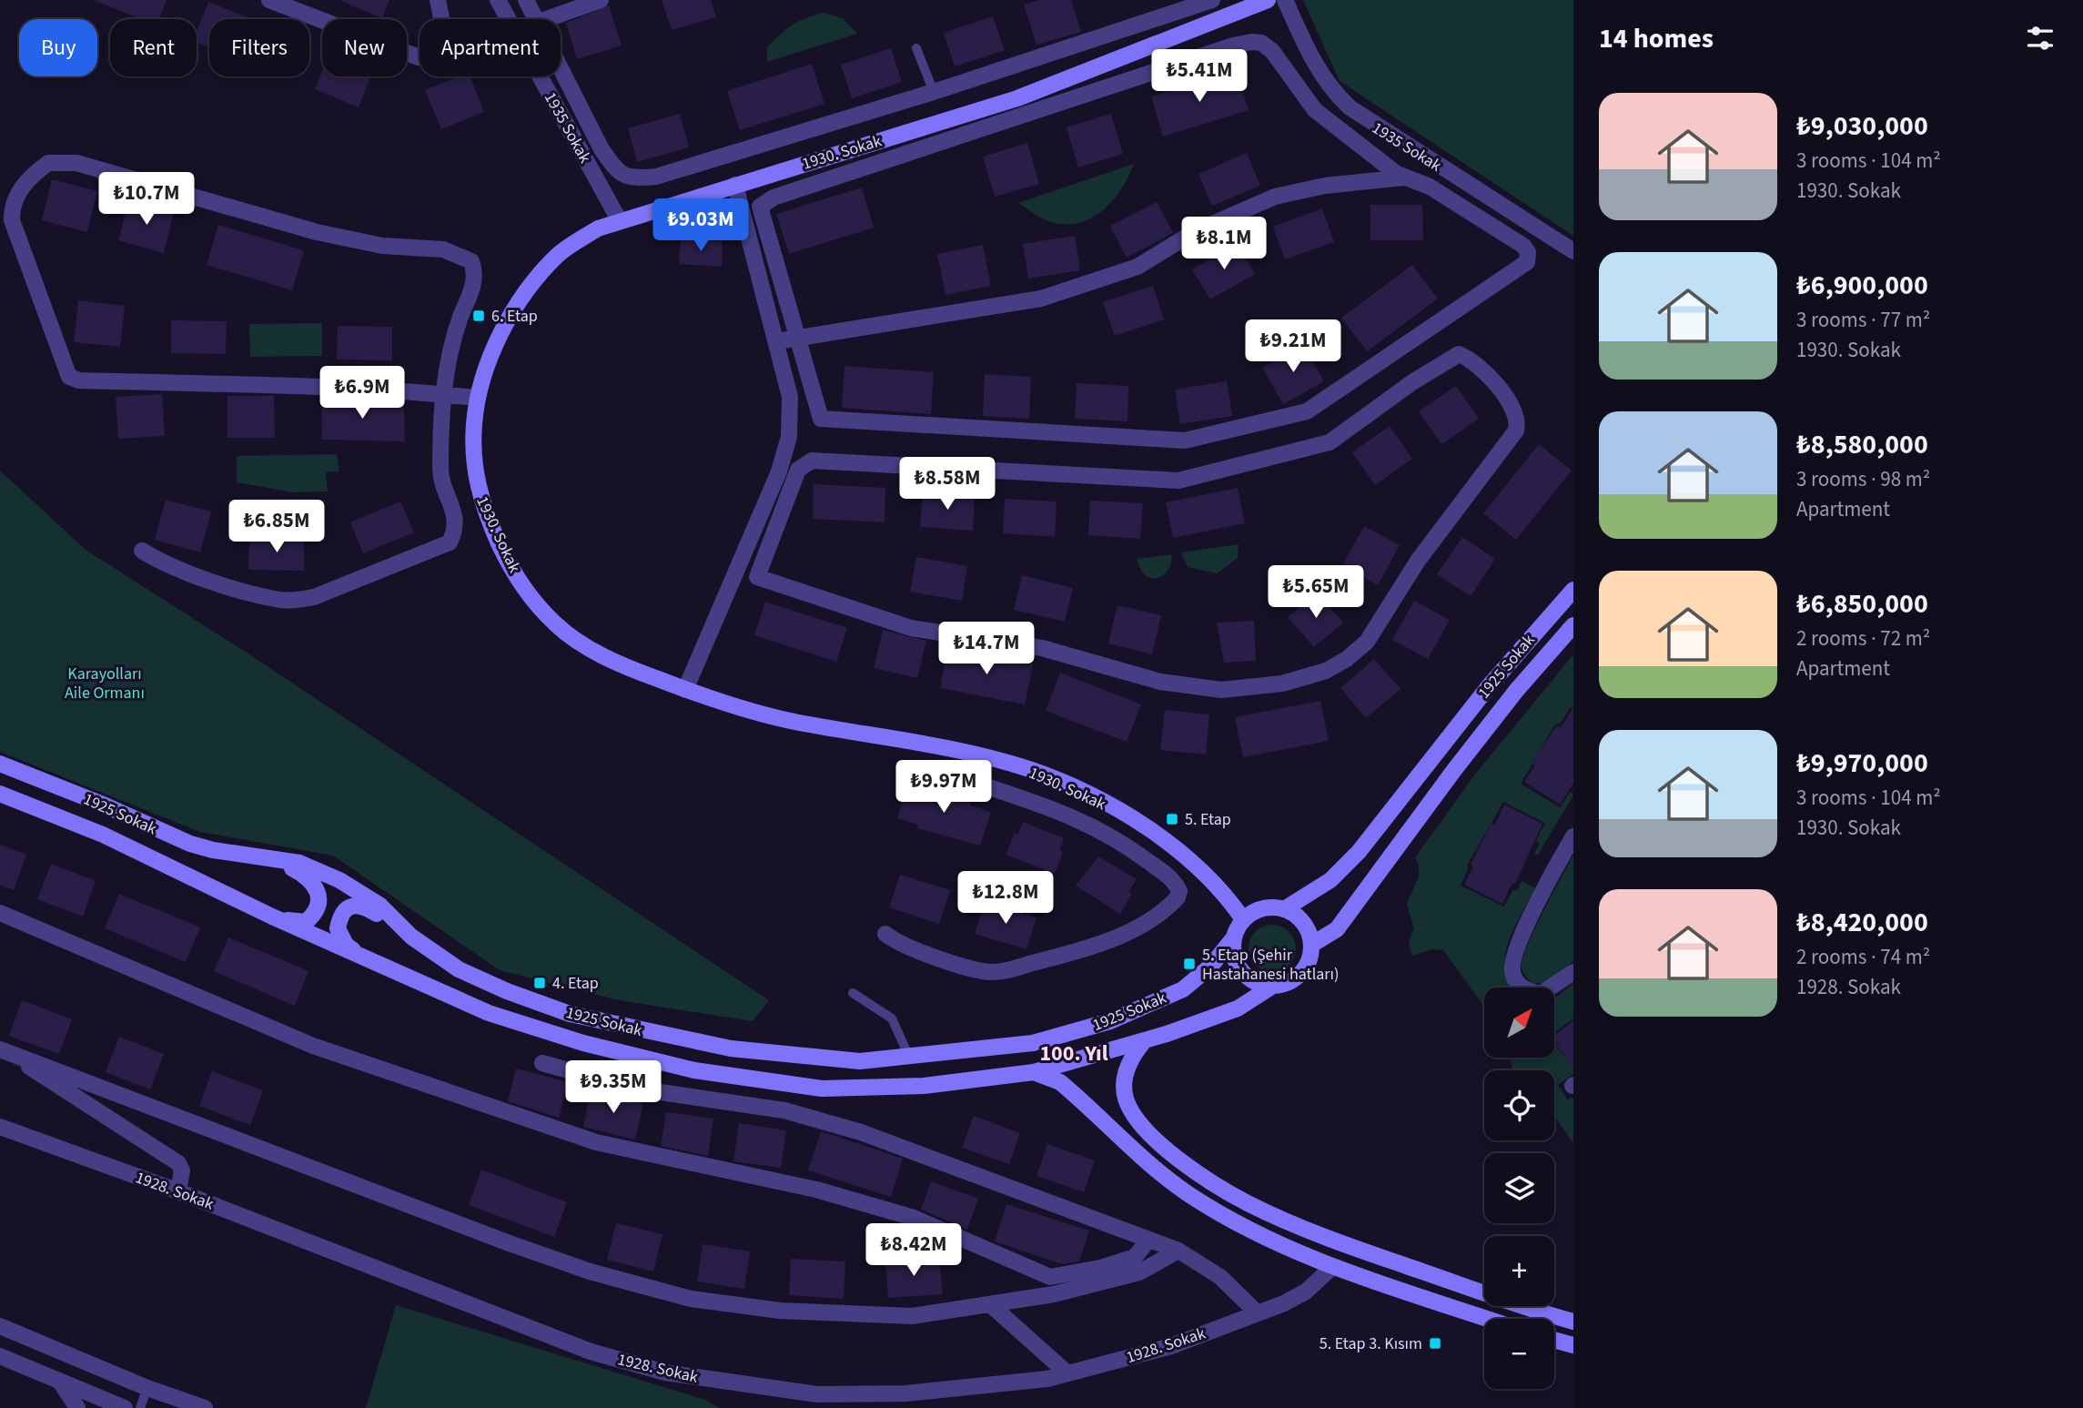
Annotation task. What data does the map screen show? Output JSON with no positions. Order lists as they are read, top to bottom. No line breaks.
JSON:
{"streets":{"main road":["1930. Sokak","1925 Sokak"],"street":["1935 Sokak","1928. Sokak"]},"crossings":[["1935 Sokak","1930. Sokak"],["1930. Sokak","1925 Sokak"]],"districts":["100. Yıl"],"parks":["Karayolları Aile Ormanı"],"places":{"transit":["6. Etap","5. Etap","5. Etap (Şehir Hastahanesi hatları)","4. Etap","5. Etap 3. Kısım"]},"north":"top right","page":{"heading":"14 homes","chip":["Buy","Rent","Filters","New","Apartment"],"price":["₺5.41M","₺10.7M","₺9.03M","₺8.1M","₺9.21M","₺6.9M","₺8.58M","₺6.85M","₺5.65M","₺14.7M","₺9.97M","₺12.8M","₺9.35M","₺8.42M"],"list":[{"name":"₺9,030,000","note":"3 rooms · 104 m² · 1930. Sokak"},{"name":"₺6,900,000","note":"3 rooms · 77 m² · 1930. Sokak"},{"name":"₺8,580,000","note":"3 rooms · 98 m² · Apartment"},{"name":"₺6,850,000","note":"2 rooms · 72 m² · Apartment"},{"name":"₺9,970,000","note":"3 rooms · 104 m² · 1930. Sokak"},{"name":"₺8,420,000","note":"2 rooms · 74 m² · 1928. Sokak"}],"map_buttons":["+","−"]}}
